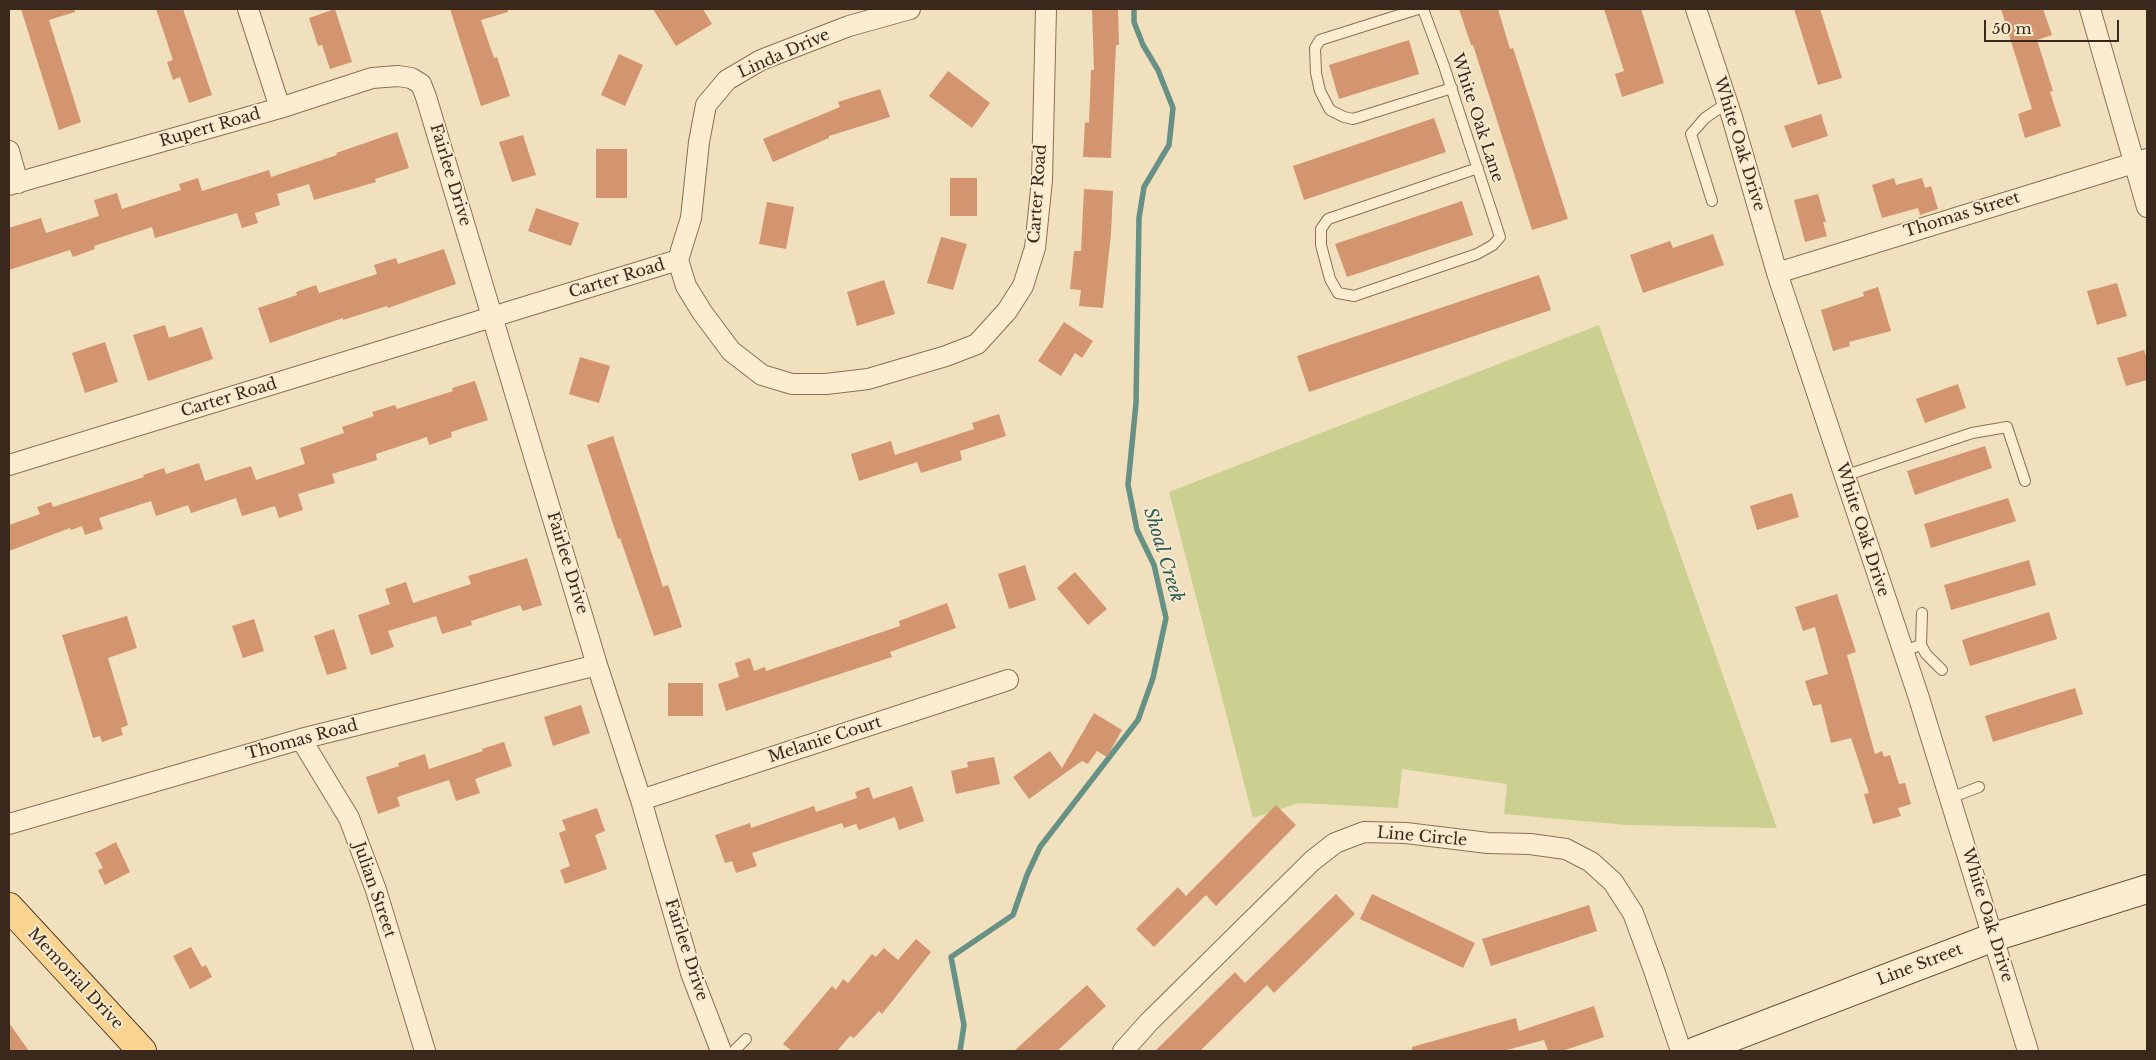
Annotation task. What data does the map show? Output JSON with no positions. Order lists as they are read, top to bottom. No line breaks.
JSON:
{"streets":{"main road":["Memorial Drive"],"street":["Linda Drive","Rupert Road","White Oak Drive","Fairlee Drive","Carter Road","Thomas Street","Thomas Road","Melanie Court","Line Circle","Julian Street","Line Street"],"lane":["White Oak Lane"]},"crossings":[["Linda Drive","Carter Road"],["Rupert Road","Fairlee Drive"],["White Oak Drive","Thomas Street"],["White Oak Drive","Line Street"],["Fairlee Drive","Carter Road"],["Fairlee Drive","Thomas Road"],["Fairlee Drive","Melanie Court"],["Thomas Road","Julian Street"]],"water":["Shoal Creek"],"scale_bar":"50 m"}
